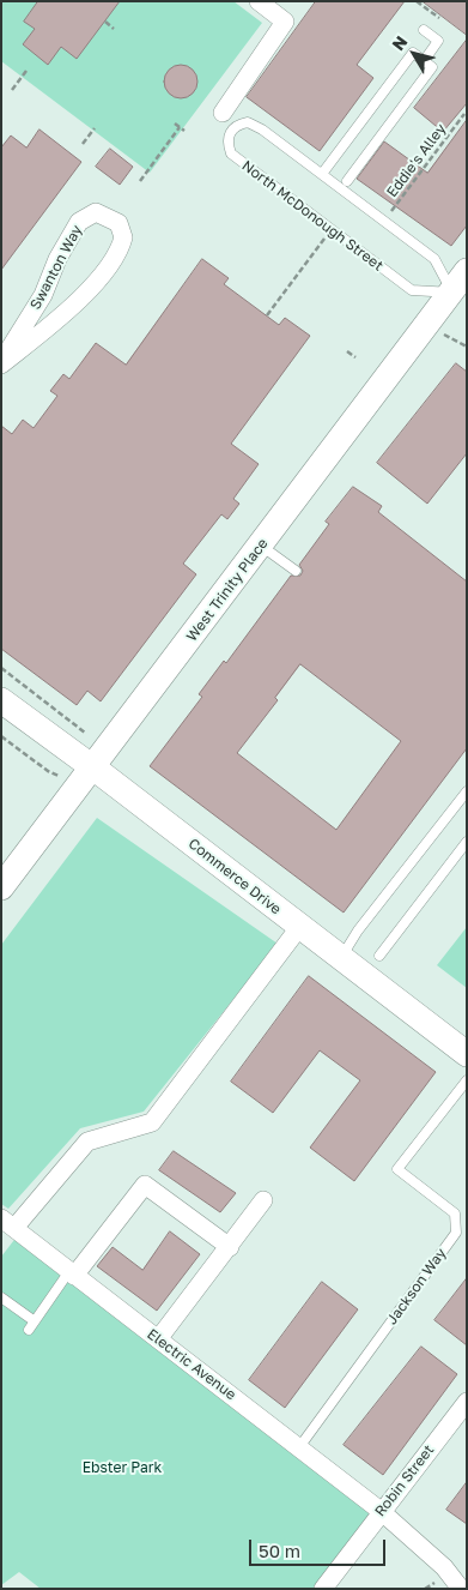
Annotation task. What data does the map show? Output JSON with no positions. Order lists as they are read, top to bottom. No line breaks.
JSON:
{"streets":{"street":["Swanton Way","West Trinity Place","Commerce Drive","Electric Avenue","Robin Street"],"lane":["North McDonough Street","Jackson Way"],"path":["Eddie's Alley"]},"crossings":[["Eddie's Alley","North McDonough Street"],["North McDonough Street","West Trinity Place"],["West Trinity Place","Commerce Drive"],["Jackson Way","Electric Avenue"],["Electric Avenue","Robin Street"]],"parks":["Ebster Park"],"scale_bar":"50 m","north":"top left"}
